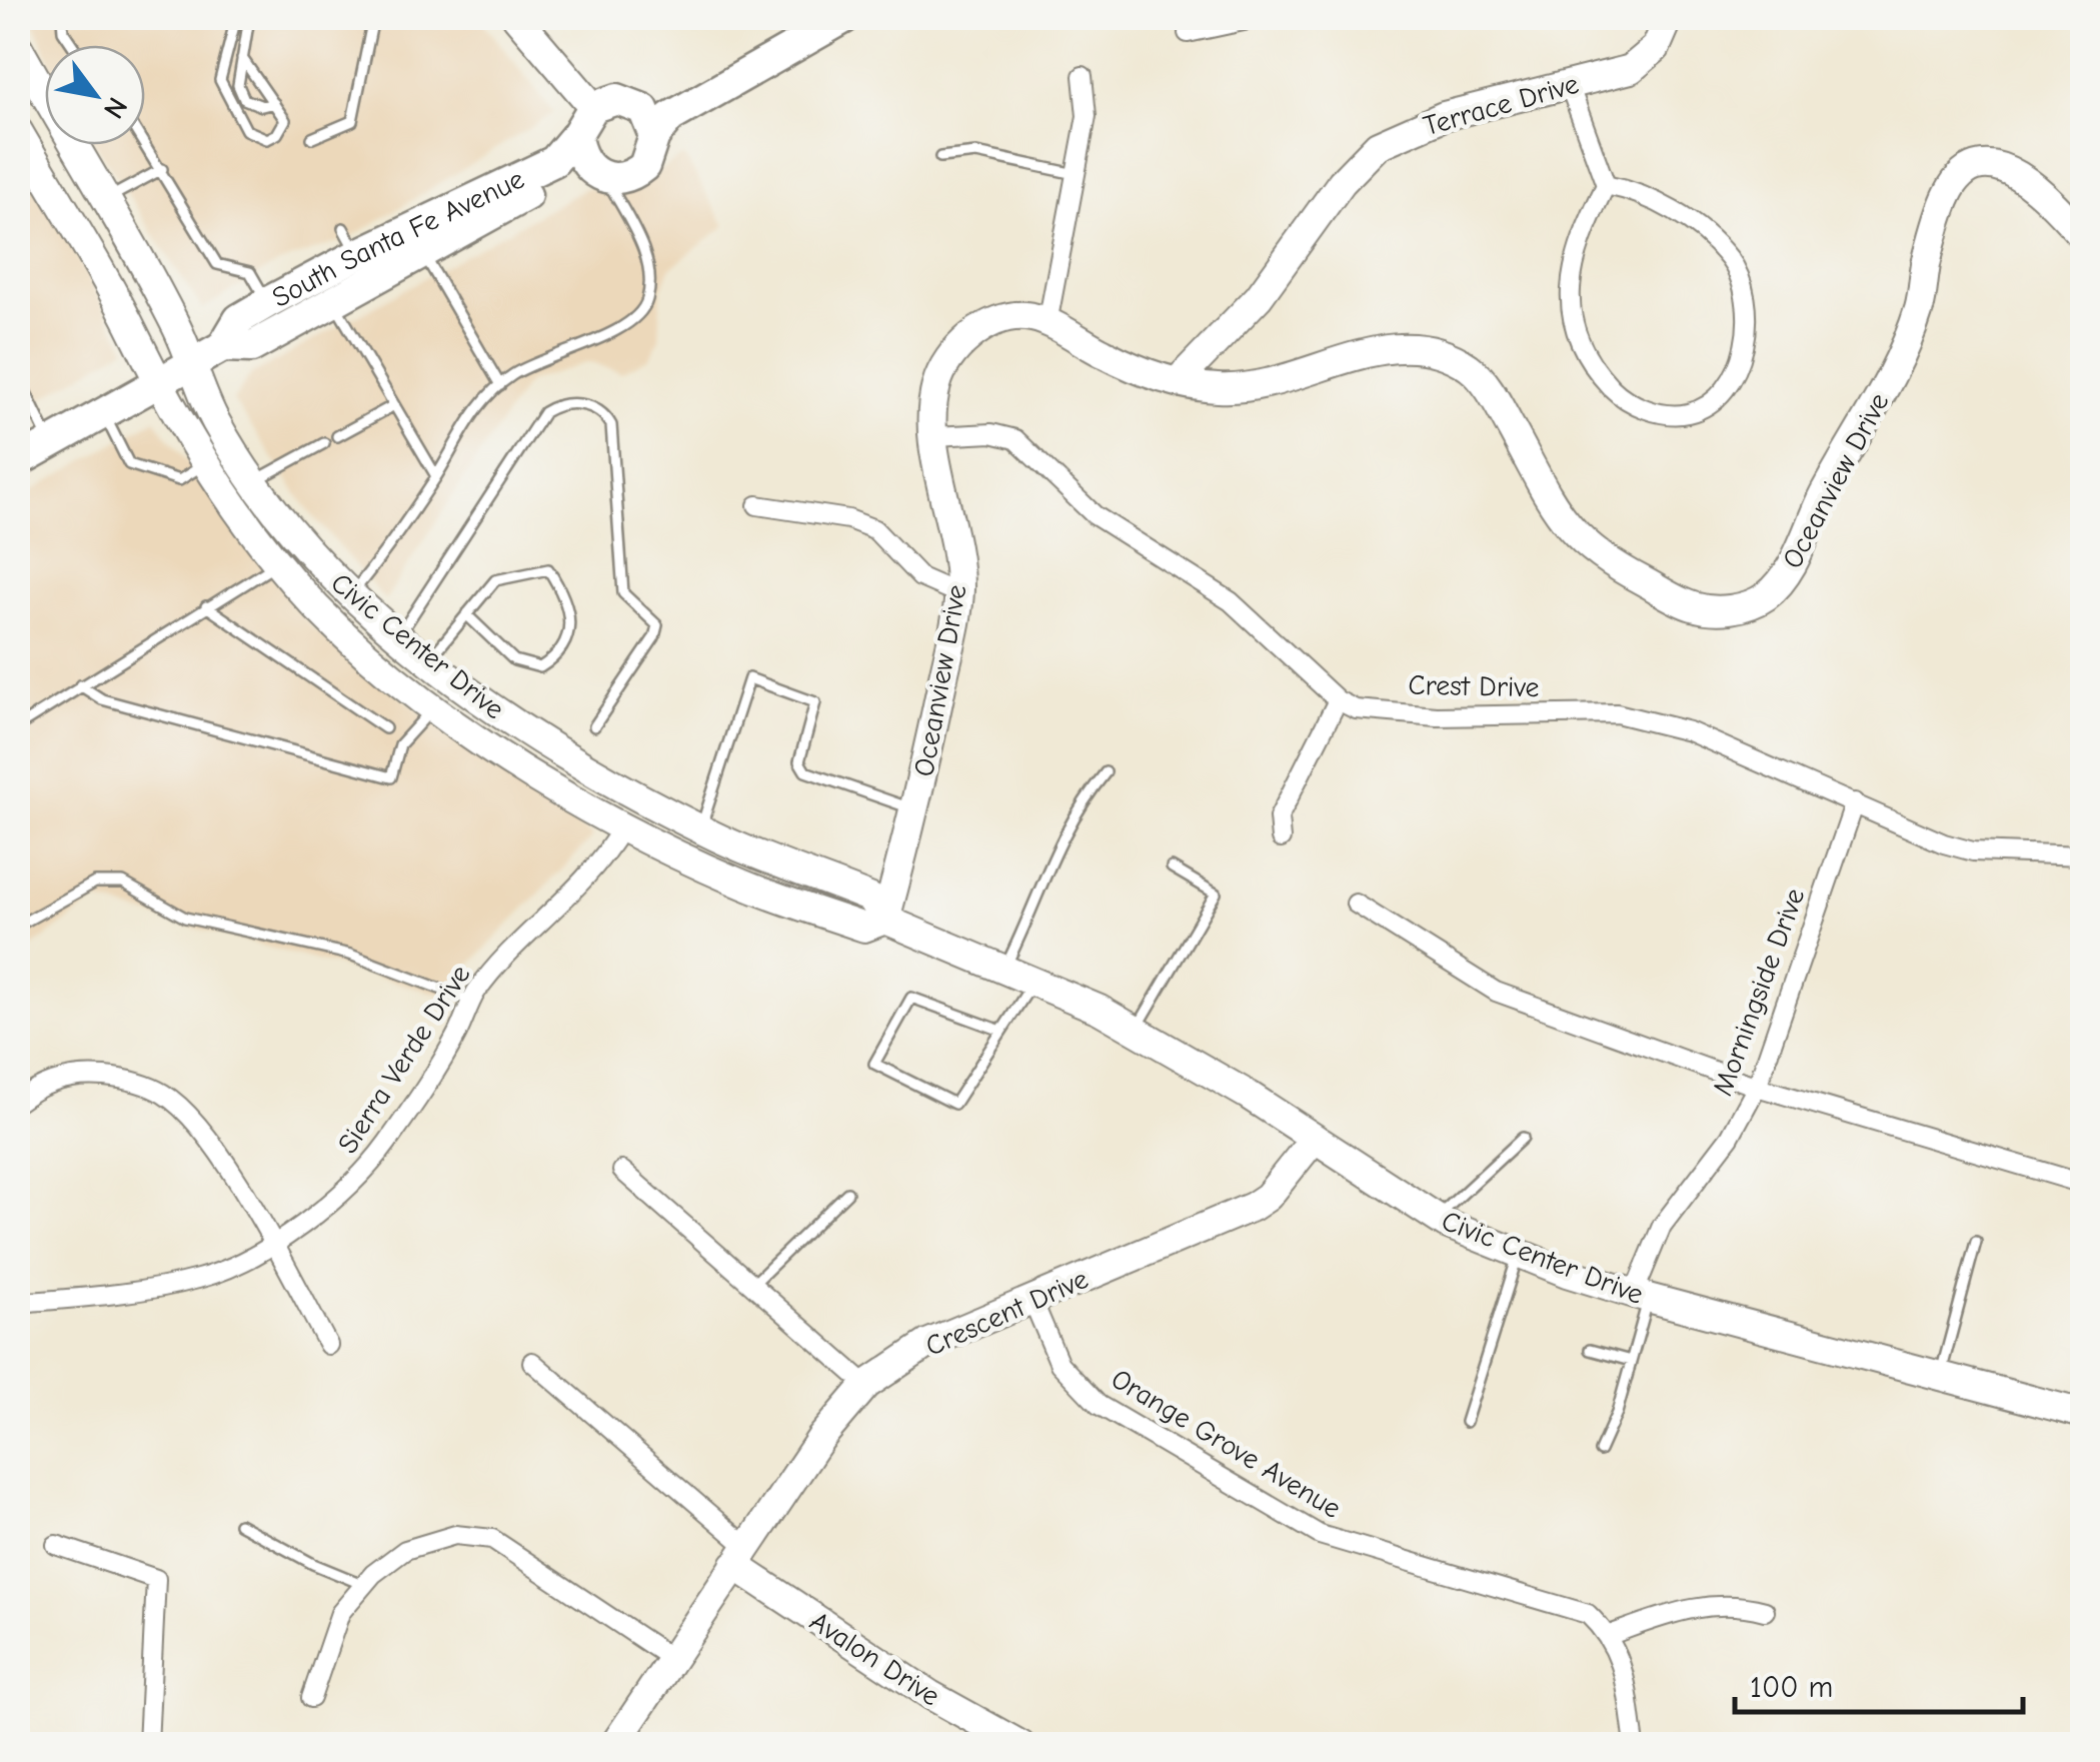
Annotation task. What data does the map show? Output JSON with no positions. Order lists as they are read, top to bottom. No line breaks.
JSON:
{"streets":{"main road":["South Santa Fe Avenue"],"street":["Terrace Drive","Oceanview Drive","Civic Center Drive","Crest Drive","Morningside Drive","Sierra Verde Drive","Crescent Drive","Orange Grove Avenue","Avalon Drive"]},"crossings":[["Terrace Drive","Oceanview Drive"],["South Santa Fe Avenue","Civic Center Drive"],["Oceanview Drive","Civic Center Drive"],["Oceanview Drive","Crest Drive"],["Civic Center Drive","Morningside Drive"],["Civic Center Drive","Sierra Verde Drive"],["Civic Center Drive","Crescent Drive"],["Crest Drive","Morningside Drive"],["Crescent Drive","Orange Grove Avenue"],["Crescent Drive","Avalon Drive"]],"scale_bar":"100 m","north":"bottom right"}
